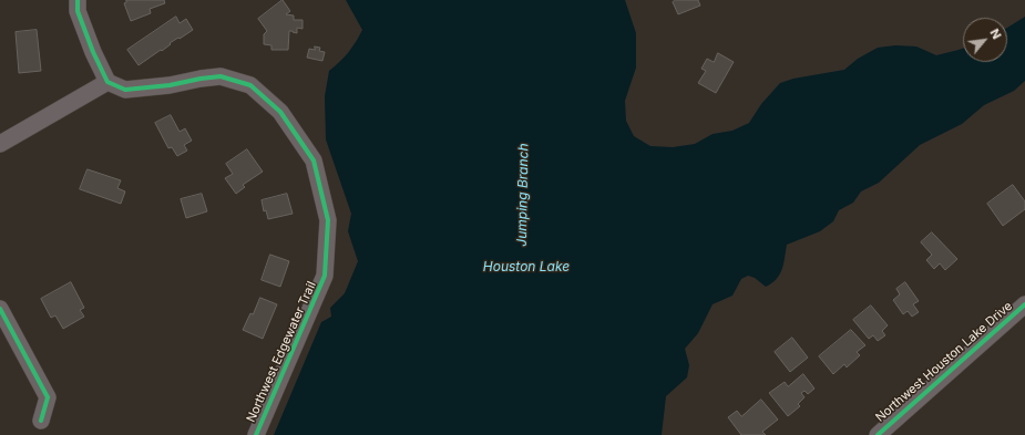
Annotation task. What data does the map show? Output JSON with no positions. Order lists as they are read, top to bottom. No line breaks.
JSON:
{"streets":{"street":["Northwest Edgewater Trail","Northwest Houston Lake Drive"]},"water":["Jumping Branch","Houston Lake"],"north":"top right"}
